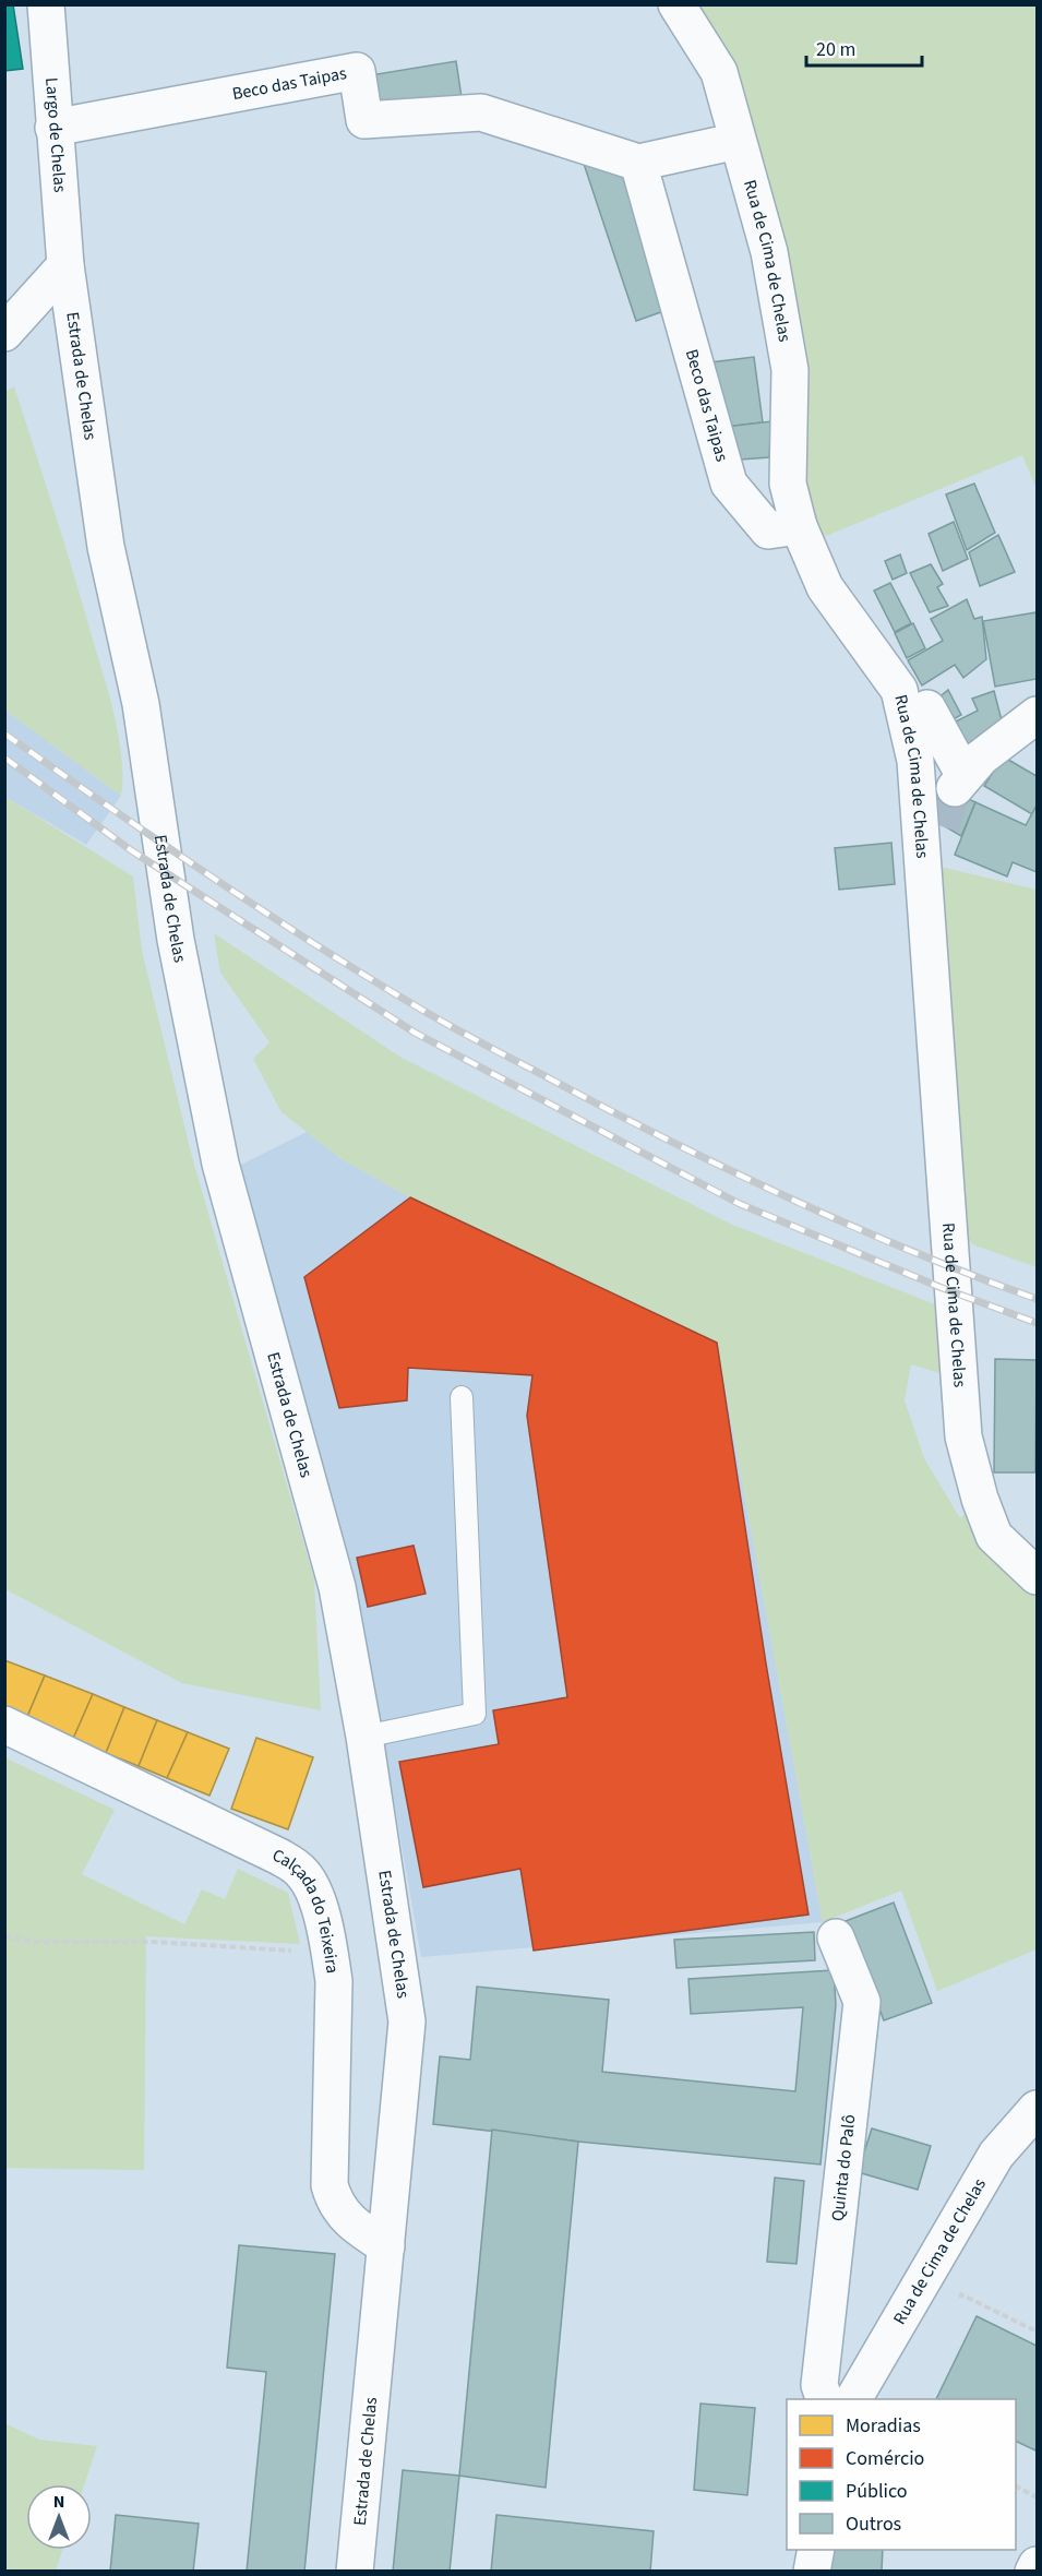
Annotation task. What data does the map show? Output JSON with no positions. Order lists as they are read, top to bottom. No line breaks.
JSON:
{"streets":{"street":["Beco das Taipas","Largo de Chelas","Rua de Cima de Chelas","Estrada de Chelas","Calçada do Teixeira","Quinta do Palô"]},"crossings":[["Beco das Taipas","Largo de Chelas"],["Beco das Taipas","Rua de Cima de Chelas"],["Largo de Chelas","Estrada de Chelas"],["Estrada de Chelas","Calçada do Teixeira"]],"legend":["Moradias","Comércio","Público","Outros"],"scale_bar":"20 m","north":"top"}
